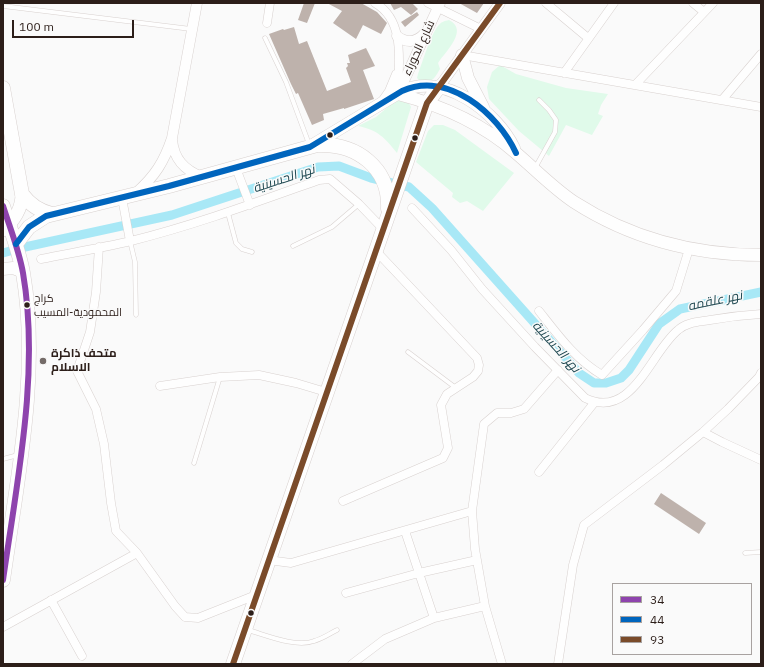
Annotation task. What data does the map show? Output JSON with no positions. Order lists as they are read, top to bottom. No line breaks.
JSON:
{"streets":{"street":["شارع الحوراء"]},"water":["نهر الحسينية","نهر علقمه"],"places":["كراج المحمودية-المسيب","متحف ذاكرة الاسلام"],"lines":["transit line 93","transit line 44","transit line 34"],"legend":["34","44","93"],"scale_bar":"100 m"}
